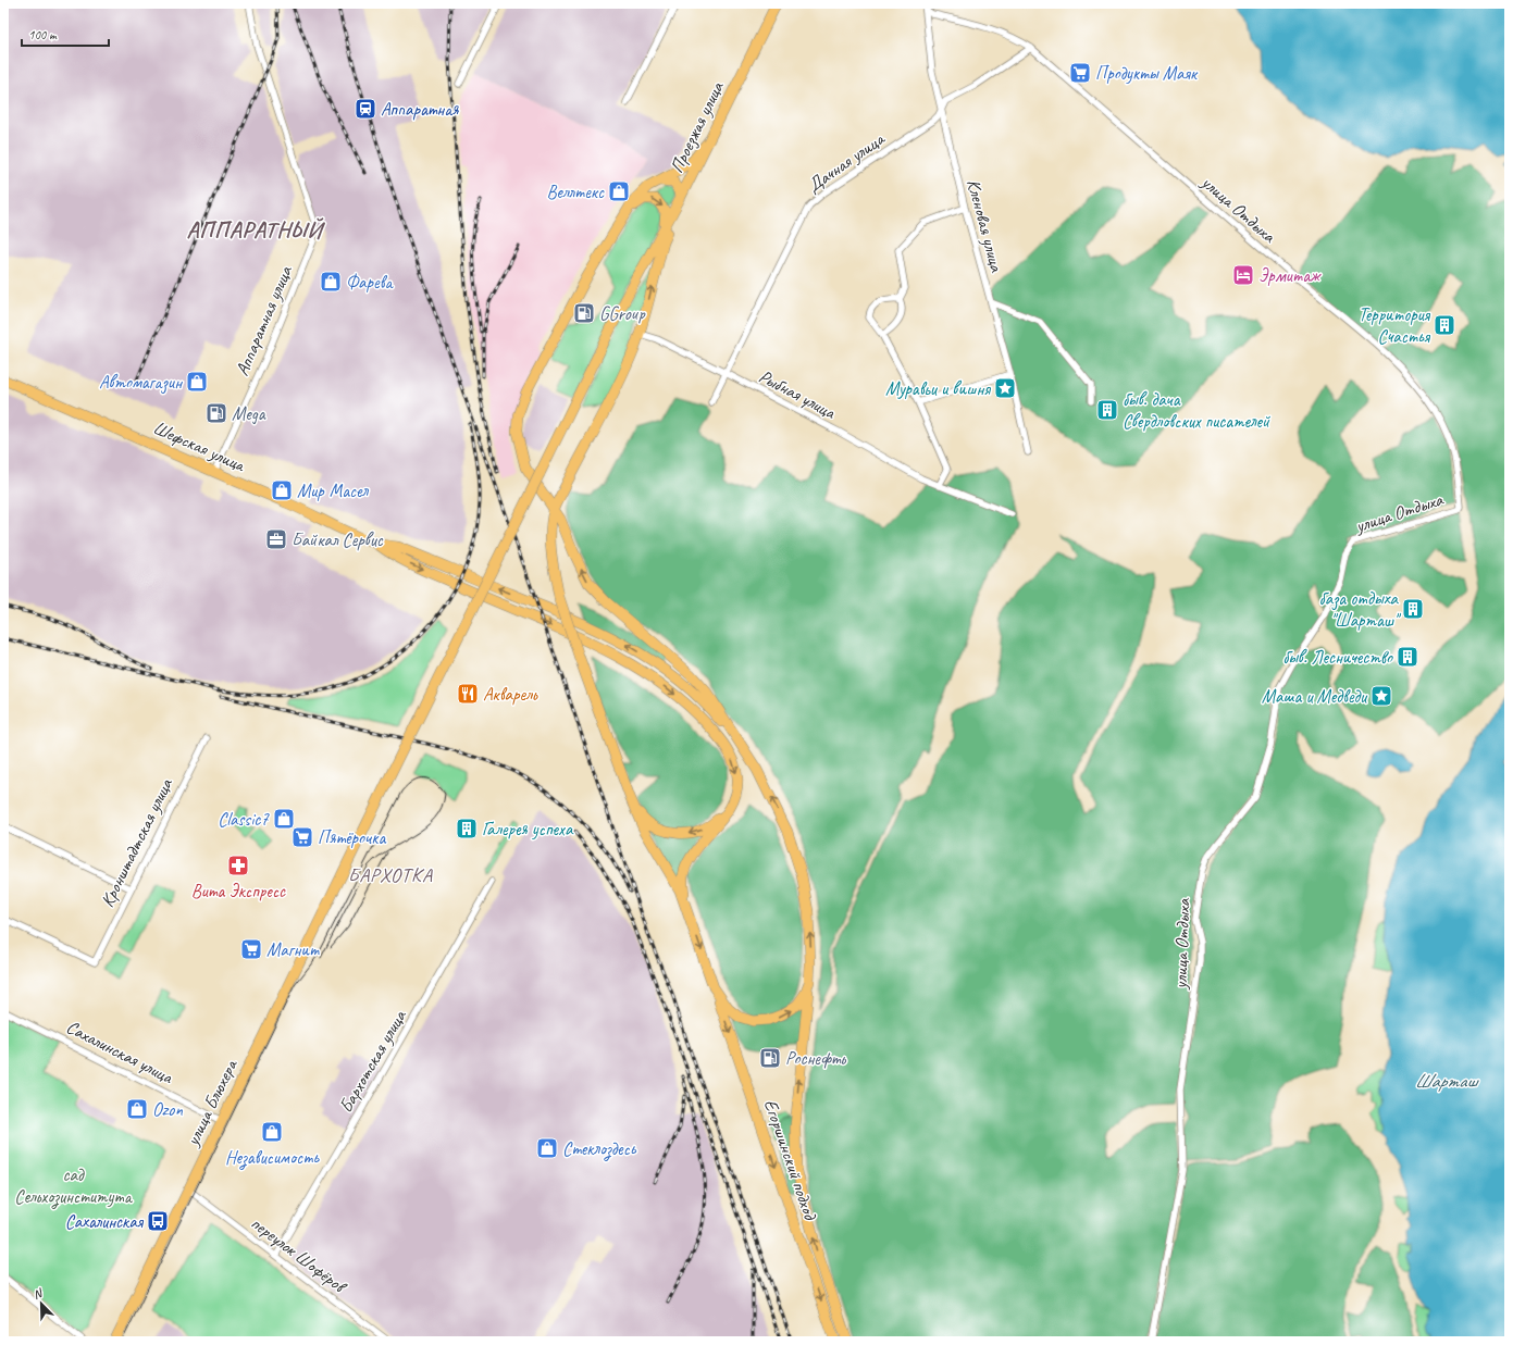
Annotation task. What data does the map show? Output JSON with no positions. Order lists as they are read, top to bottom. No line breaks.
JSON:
{"streets":{"main road":["Проезжая улица","Шефская улица","улица Блюхера","Егоршинский подход"],"street":["Дачная улица","улица Отдыха","Кленовая улица","Аппаратная улица","Рыбная улица","Кронштадтская улица","Сахалинская улица","Бархотская улица","переулок Шофёров"]},"crossings":[["Проезжая улица","улица Блюхера"],["Дачная улица","улица Отдыха"],["Дачная улица","Кленовая улица"],["Дачная улица","Рыбная улица"],["улица Отдыха","Кленовая улица"],["Аппаратная улица","Шефская улица"],["Сахалинская улица","улица Блюхера"],["Бархотская улица","переулок Шофёров"],["улица Блюхера","переулок Шофёров"]],"districts":["АППАРАТНЫЙ","БАРХОТКА"],"water":["Шарташ"],"parks":["сад Сельхозинститута"],"places":{"supermarket":["Продукты Маяк","Пятёрочка","Магнит"],"station":["Аппаратная"],"shop":["Веллтекс","Фарева","Автомагазин","Мир Масел","Classic7","Ozon","Независимость","Стеклоздесь"],"hotel":["Эрмитаж"],"fuel station":["GGroup","Mega","Роснефть"],"building":["Территория Счастья","быв. дача Свердловских писателей","база отдыха \"Шарташ\"","быв. Лесничество","Галерея успеха"],"place":["Муравьи и вишня","Маша и Медведи"],"office":["Байкал Сервис"],"restaurant":["Акварель"],"pharmacy":["Вита Экспресс"],"bus stop":["Сахалинская"]},"scale_bar":"100 m","north":"top left"}
